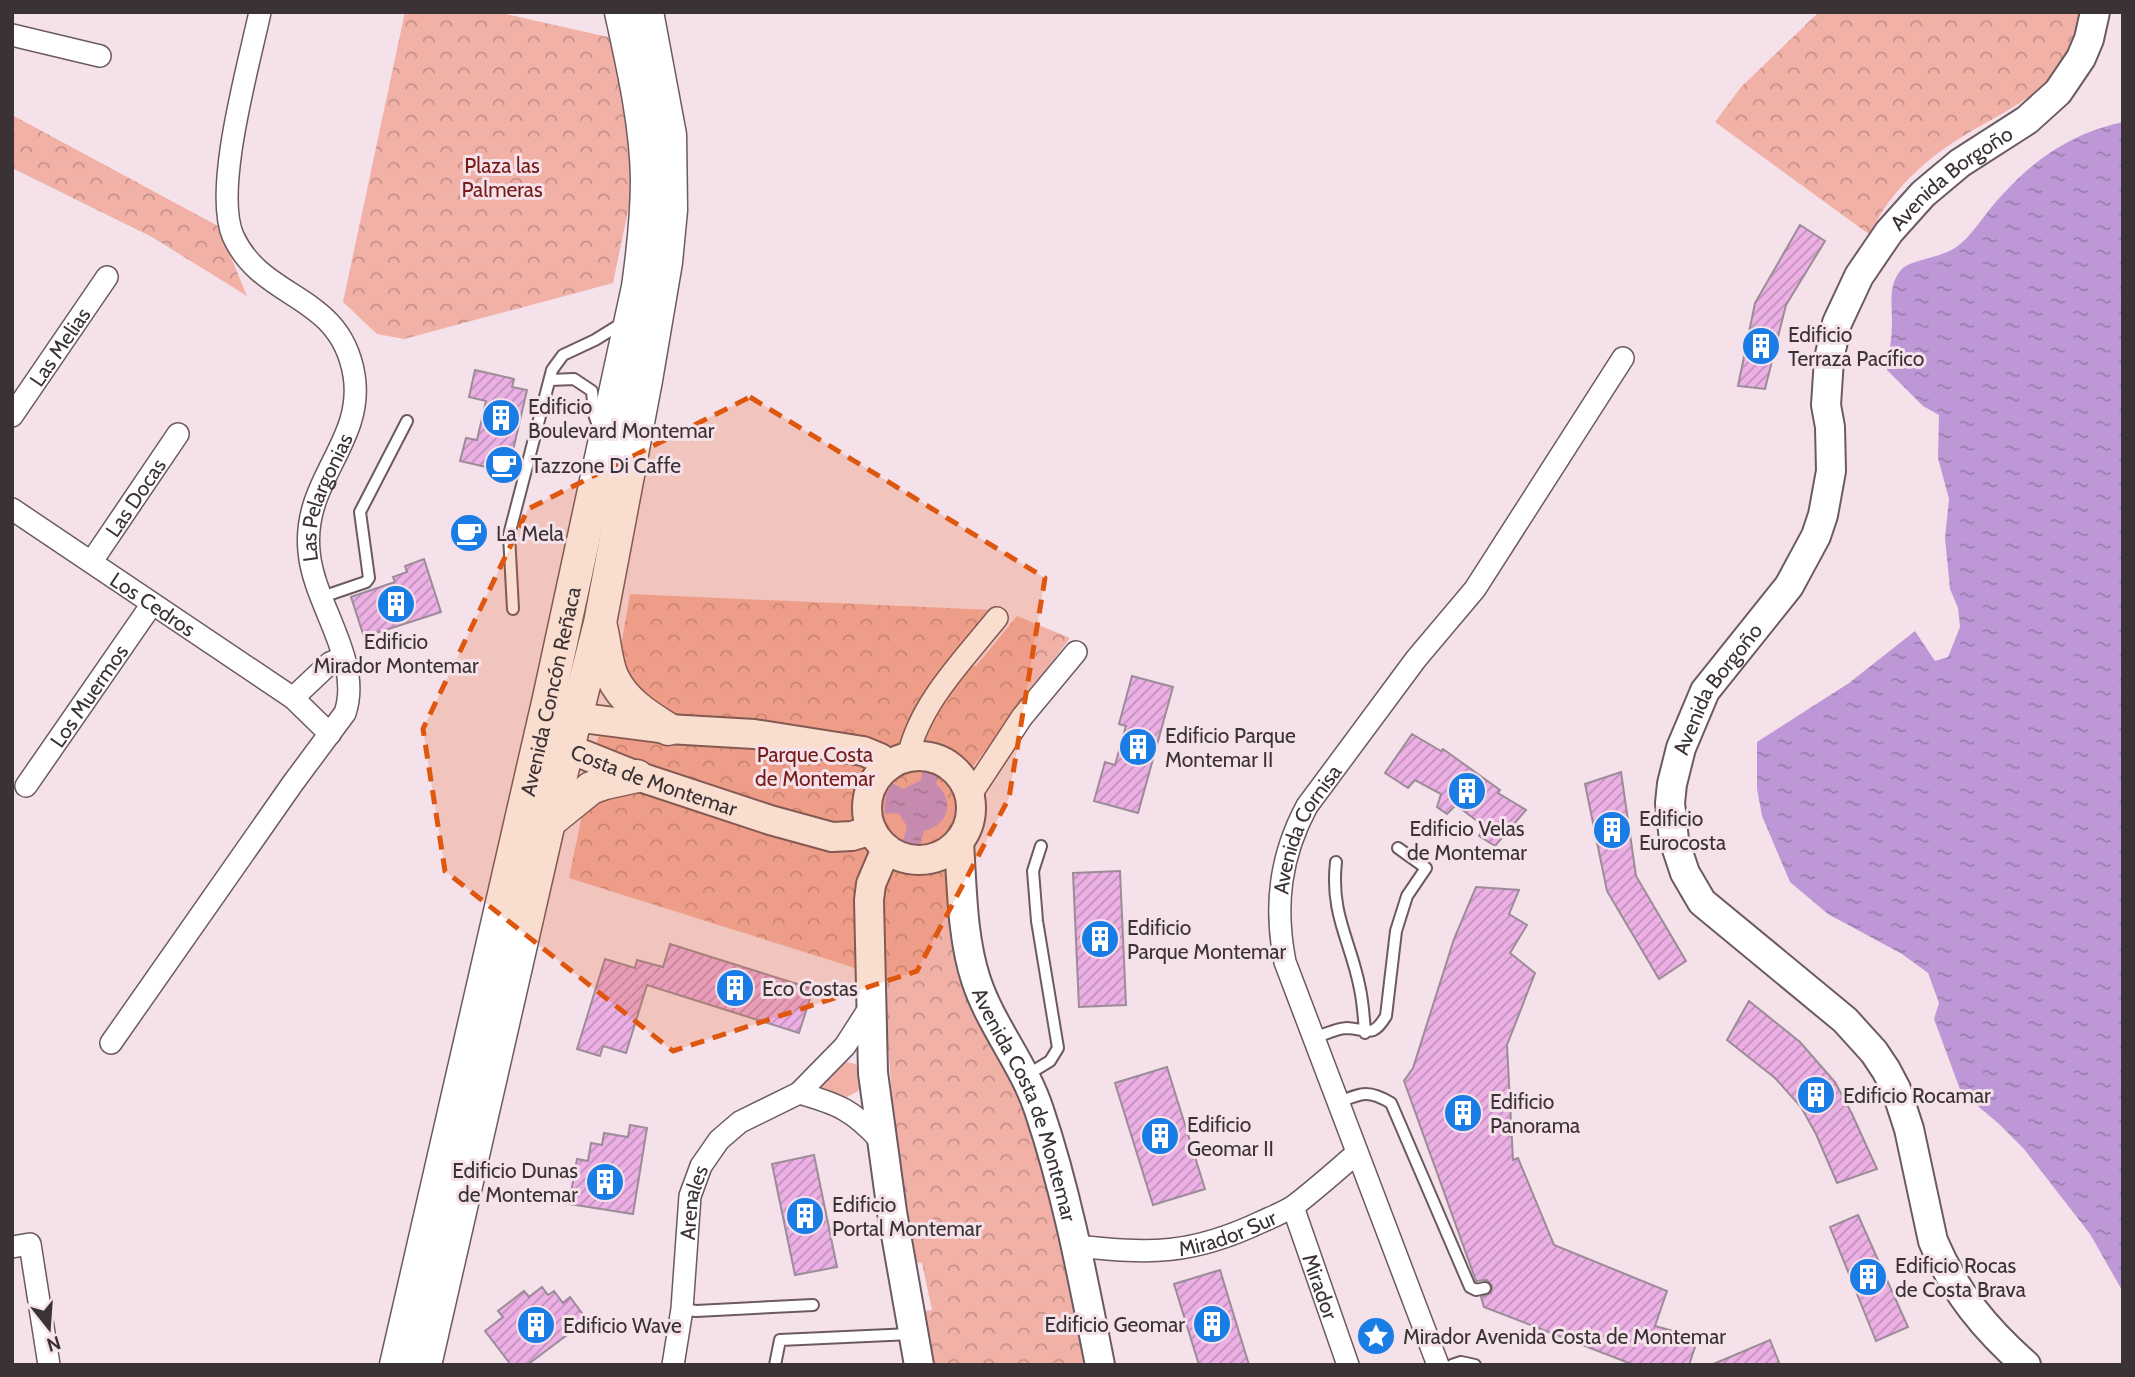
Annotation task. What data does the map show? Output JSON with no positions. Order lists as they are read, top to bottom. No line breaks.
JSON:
{"streets":{"main road":["Avenida Concón Reñaca"],"street":["Avenida Borgoño","Las Melias","Las Docas","Las Pelargonias","Los Cedros","Los Muermos","Costa de Montemar","Avenida Cornisa","Avenida Costa de Montemar","Arenales","Mirador Sur","Mirador"]},"crossings":[["Las Docas","Los Cedros"],["Las Pelargonias","Los Cedros"],["Los Cedros","Los Muermos"],["Avenida Concón Reñaca","Costa de Montemar"],["Costa de Montemar","Avenida Costa de Montemar"],["Avenida Cornisa","Mirador Sur"],["Avenida Costa de Montemar","Mirador Sur"],["Mirador Sur","Mirador"]],"parks":["Plaza las Palmeras","Parque Costa de Montemar"],"places":{"building":["Edificio Terraza Pacífico","Edificio Boulevard Montemar","Edificio Mirador Montemar","Edificio Parque Montemar II","Edificio Velas de Montemar","Edificio Eurocosta","Edificio Parque Montemar","Eco Costas","Edificio Rocamar","Edificio Panorama","Edificio Geomar II","Edificio Dunas de Montemar","Edificio Portal Montemar","Edificio Rocas de Costa Brava","Edificio Geomar","Edificio Wave"],"cafe":["Tazzone Di Caffe","La Mela"],"place":["Mirador Avenida Costa de Montemar"]},"north":"bottom"}
